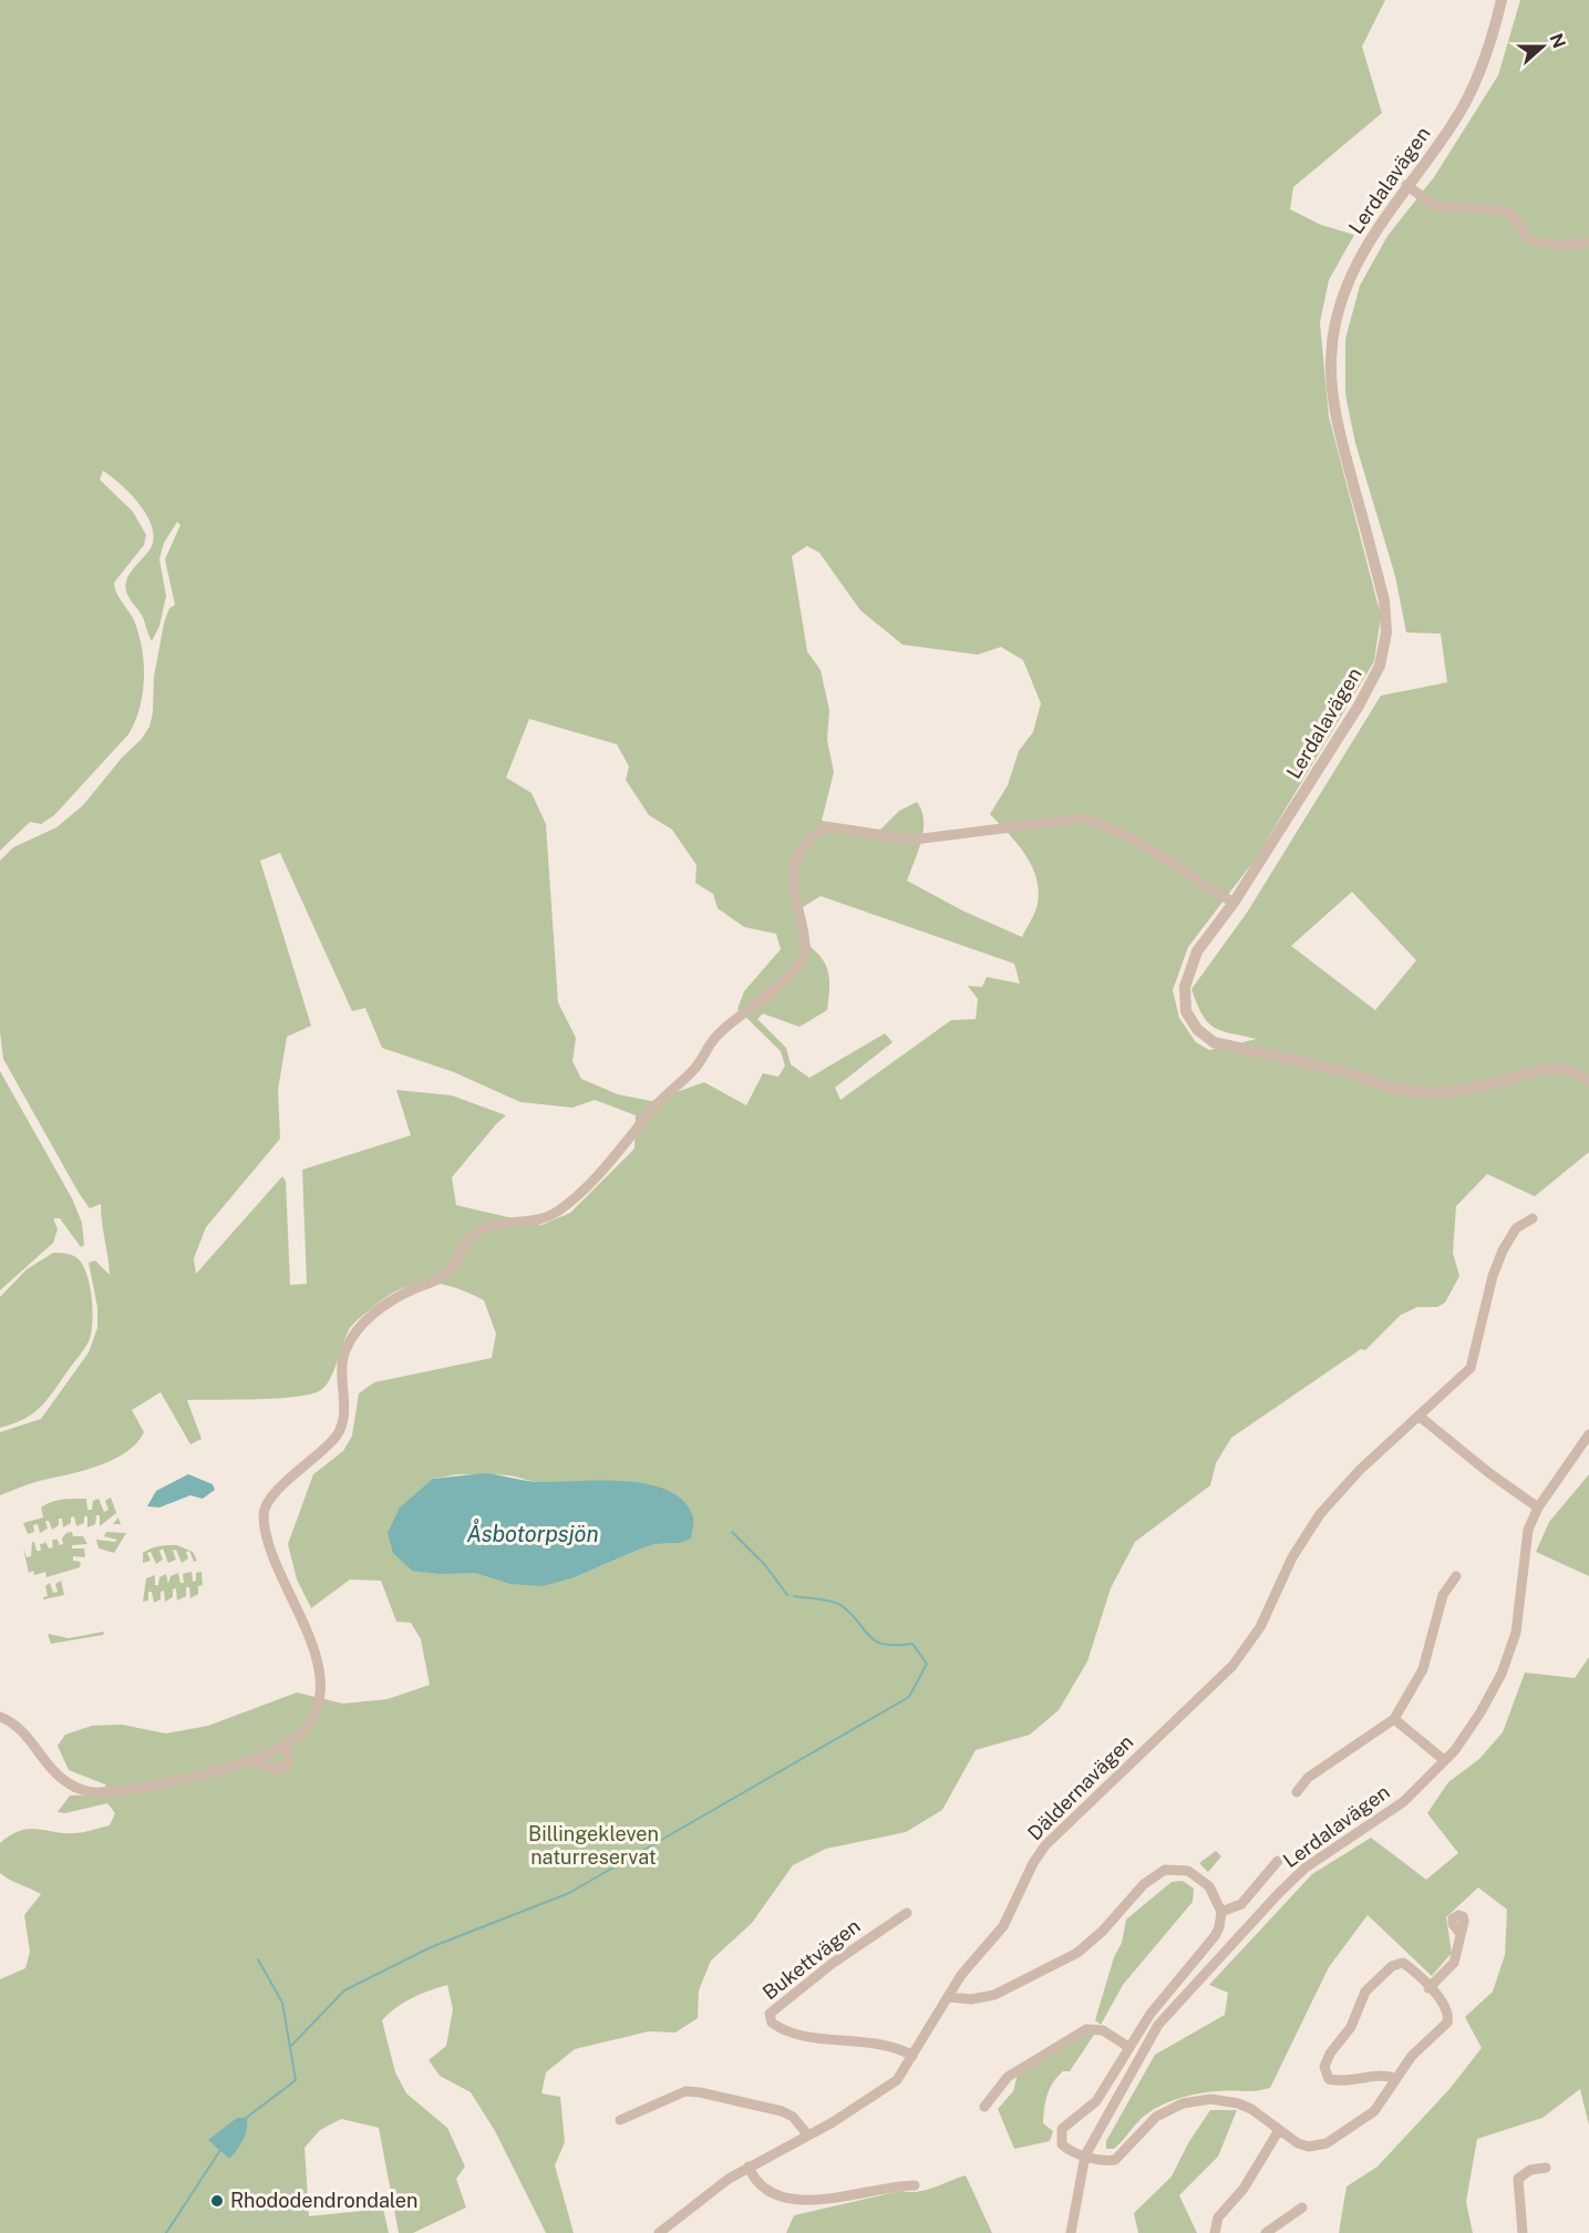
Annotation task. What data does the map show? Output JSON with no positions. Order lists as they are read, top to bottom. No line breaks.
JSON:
{"streets":{"street":["Lerdalavägen","Däldernavägen","Bukettvägen"]},"crossings":[["Däldernavägen","Bukettvägen"]],"water":["Åsbotorpsjön"],"parks":["Billingekleven naturreservat"],"places":["Rhododendrondalen"],"north":"right"}
